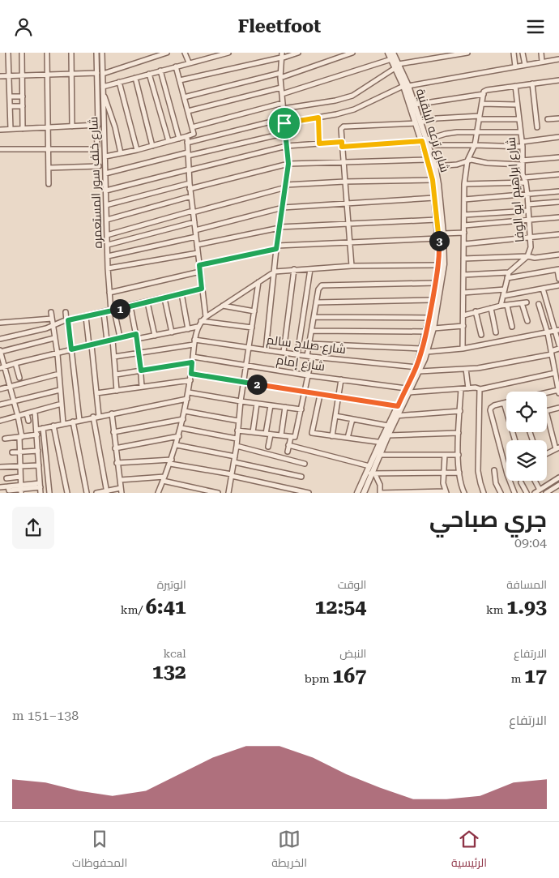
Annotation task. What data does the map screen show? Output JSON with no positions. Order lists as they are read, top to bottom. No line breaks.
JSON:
{"streets":{"street":["شارع ترعه البلقنية","شارع خلف سور المستعمره","شارع ابراهيم ابو الوفا","شارع صلاح سالم","شارع إمام"]},"crossings":[["شارع ترعه البلقنية","شارع صلاح سالم"],["شارع ترعه البلقنية","شارع إمام"]],"page":{"header":"Fleetfoot","pins":["3","1","2"],"heading":["جري صباحي","09:04"],"stats":[["المسافة","1.93 km"],["الوقت","12:54"],["الوتيرة","6:41 /km"],["الارتفاع","17 m"],["النبض","167 bpm"],["kcal","132"]],"chart":["الارتفاع","138–151 m"],"tabs":["الرئيسية","الخريطة","المحفوظات"]}}
